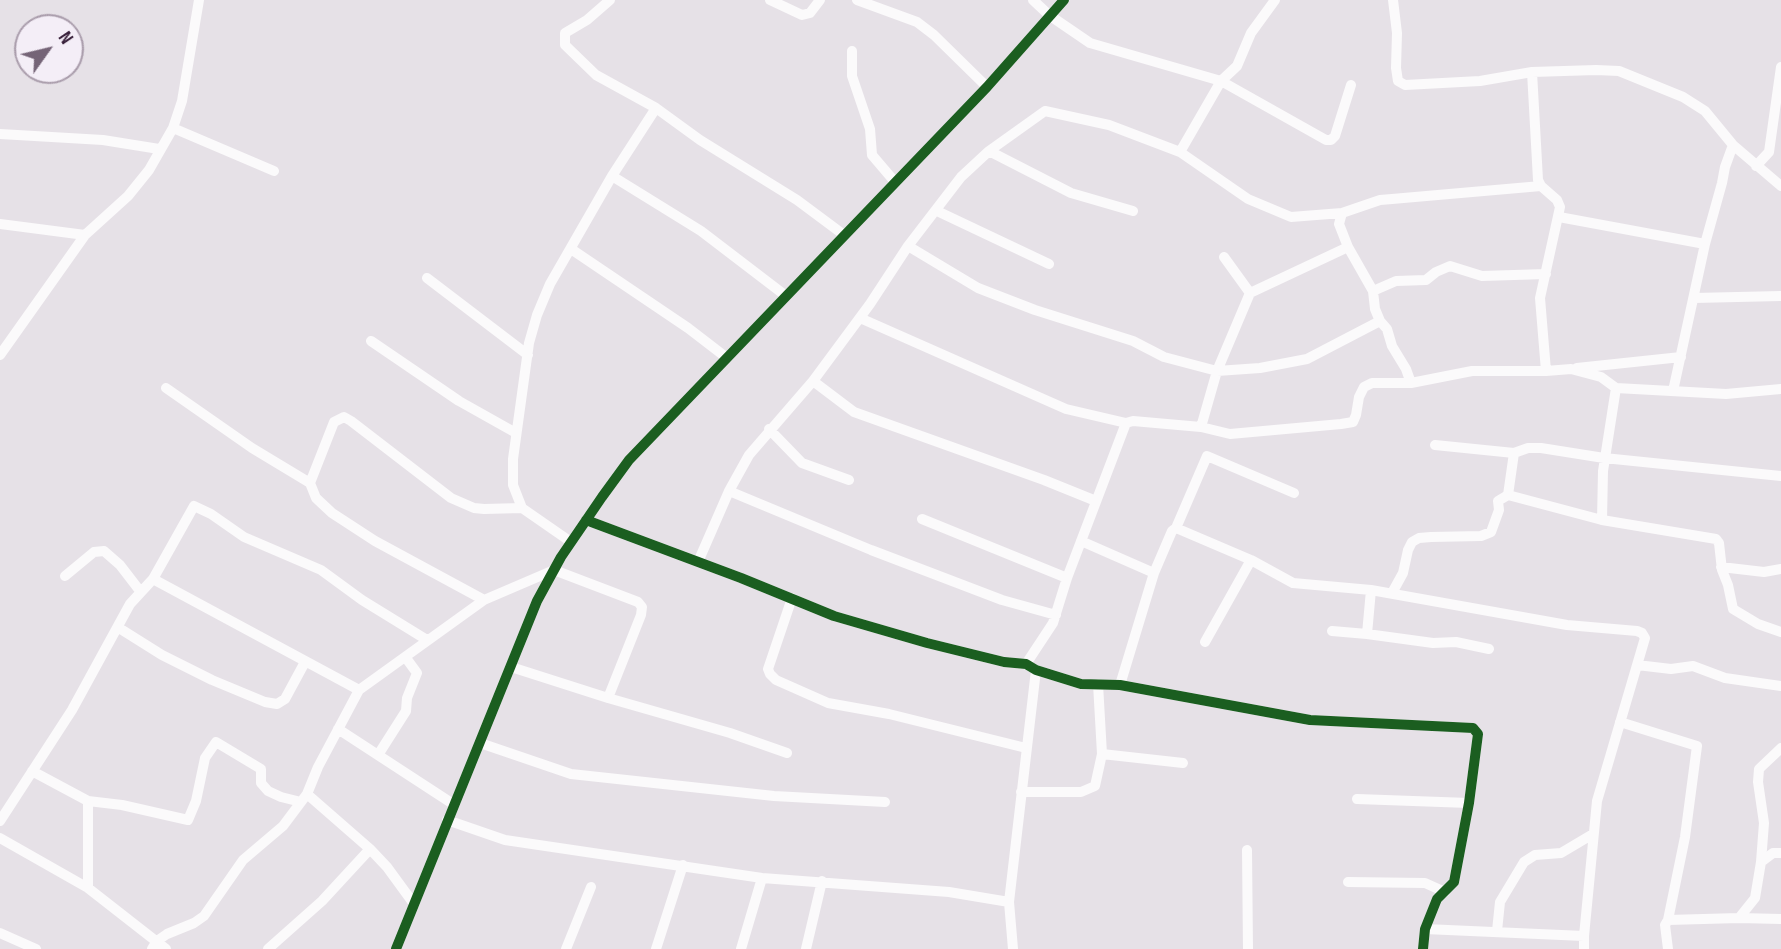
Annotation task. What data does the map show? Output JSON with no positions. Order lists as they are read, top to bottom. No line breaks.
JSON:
{"north":"top right"}
